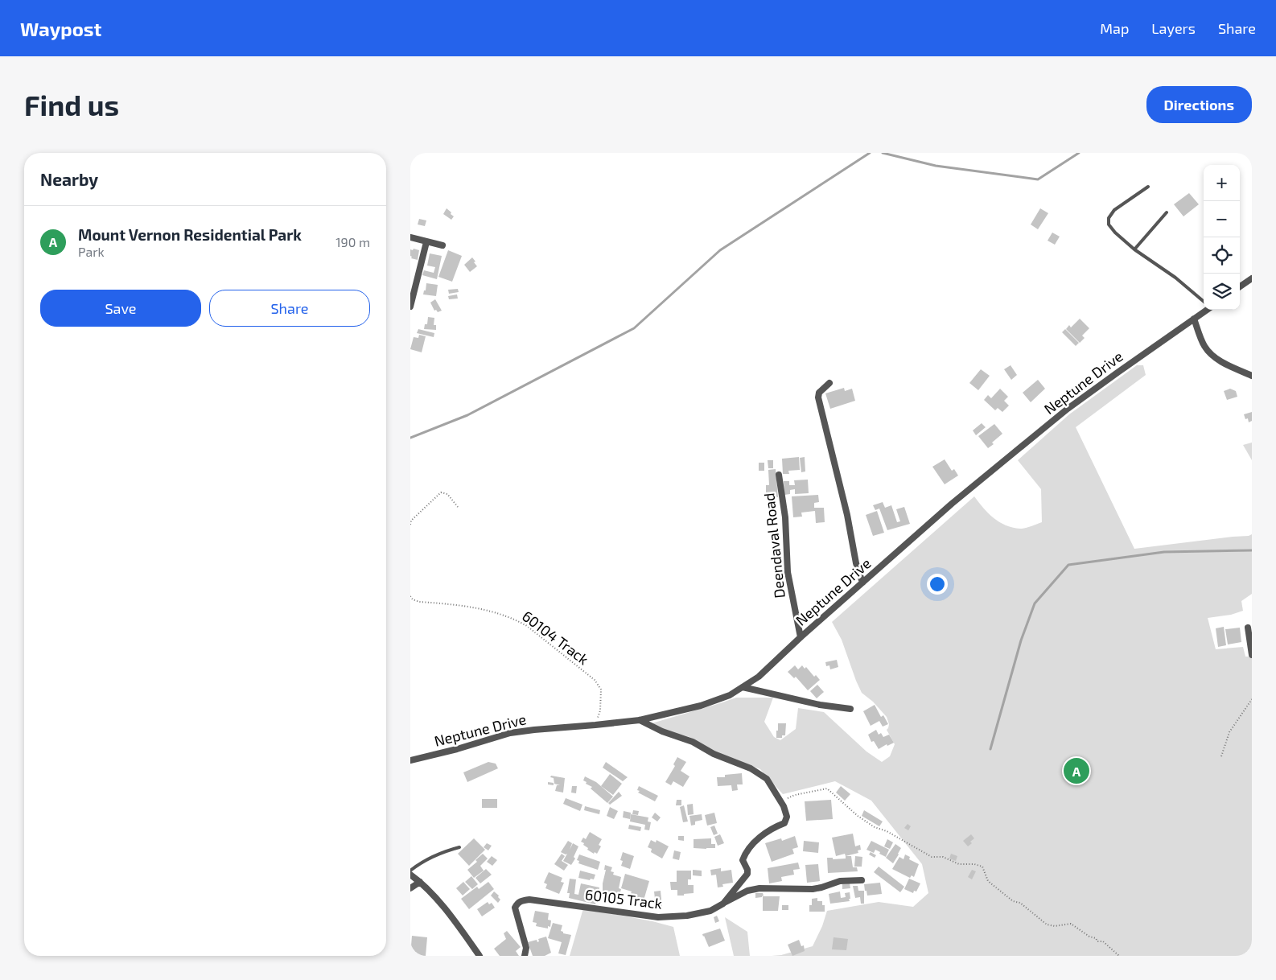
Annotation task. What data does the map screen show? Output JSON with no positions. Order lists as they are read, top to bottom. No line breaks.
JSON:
{"streets":{"street":["Neptune Drive","Deendaval Road","60105 Track"],"path":["60104 Track"]},"crossings":[["Neptune Drive","Deendaval Road"],["Neptune Drive","60104 Track"],["Neptune Drive","60105 Track"]],"page":{"header":"Waypost","nav":["Map","Layers","Share"],"buttons":["Directions",["Save","Share"]],"title":"Find us","heading":"Nearby","map_buttons":["+","−"],"list":[{"mark":"A","name":"Mount Vernon Residential Park","note":"Park","value":"190 m"}],"pins":"A"}}
